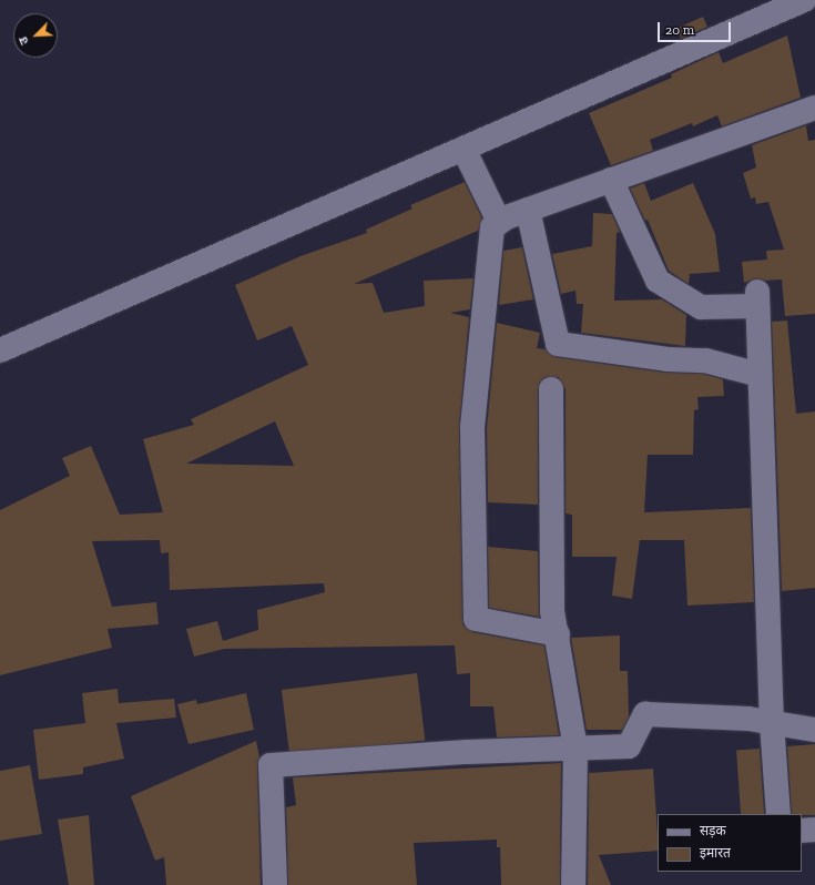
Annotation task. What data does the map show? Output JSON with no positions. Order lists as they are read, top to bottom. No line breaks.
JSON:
{"legend":["सड़क","इमारत"],"scale_bar":"20 m","north":"bottom left"}
